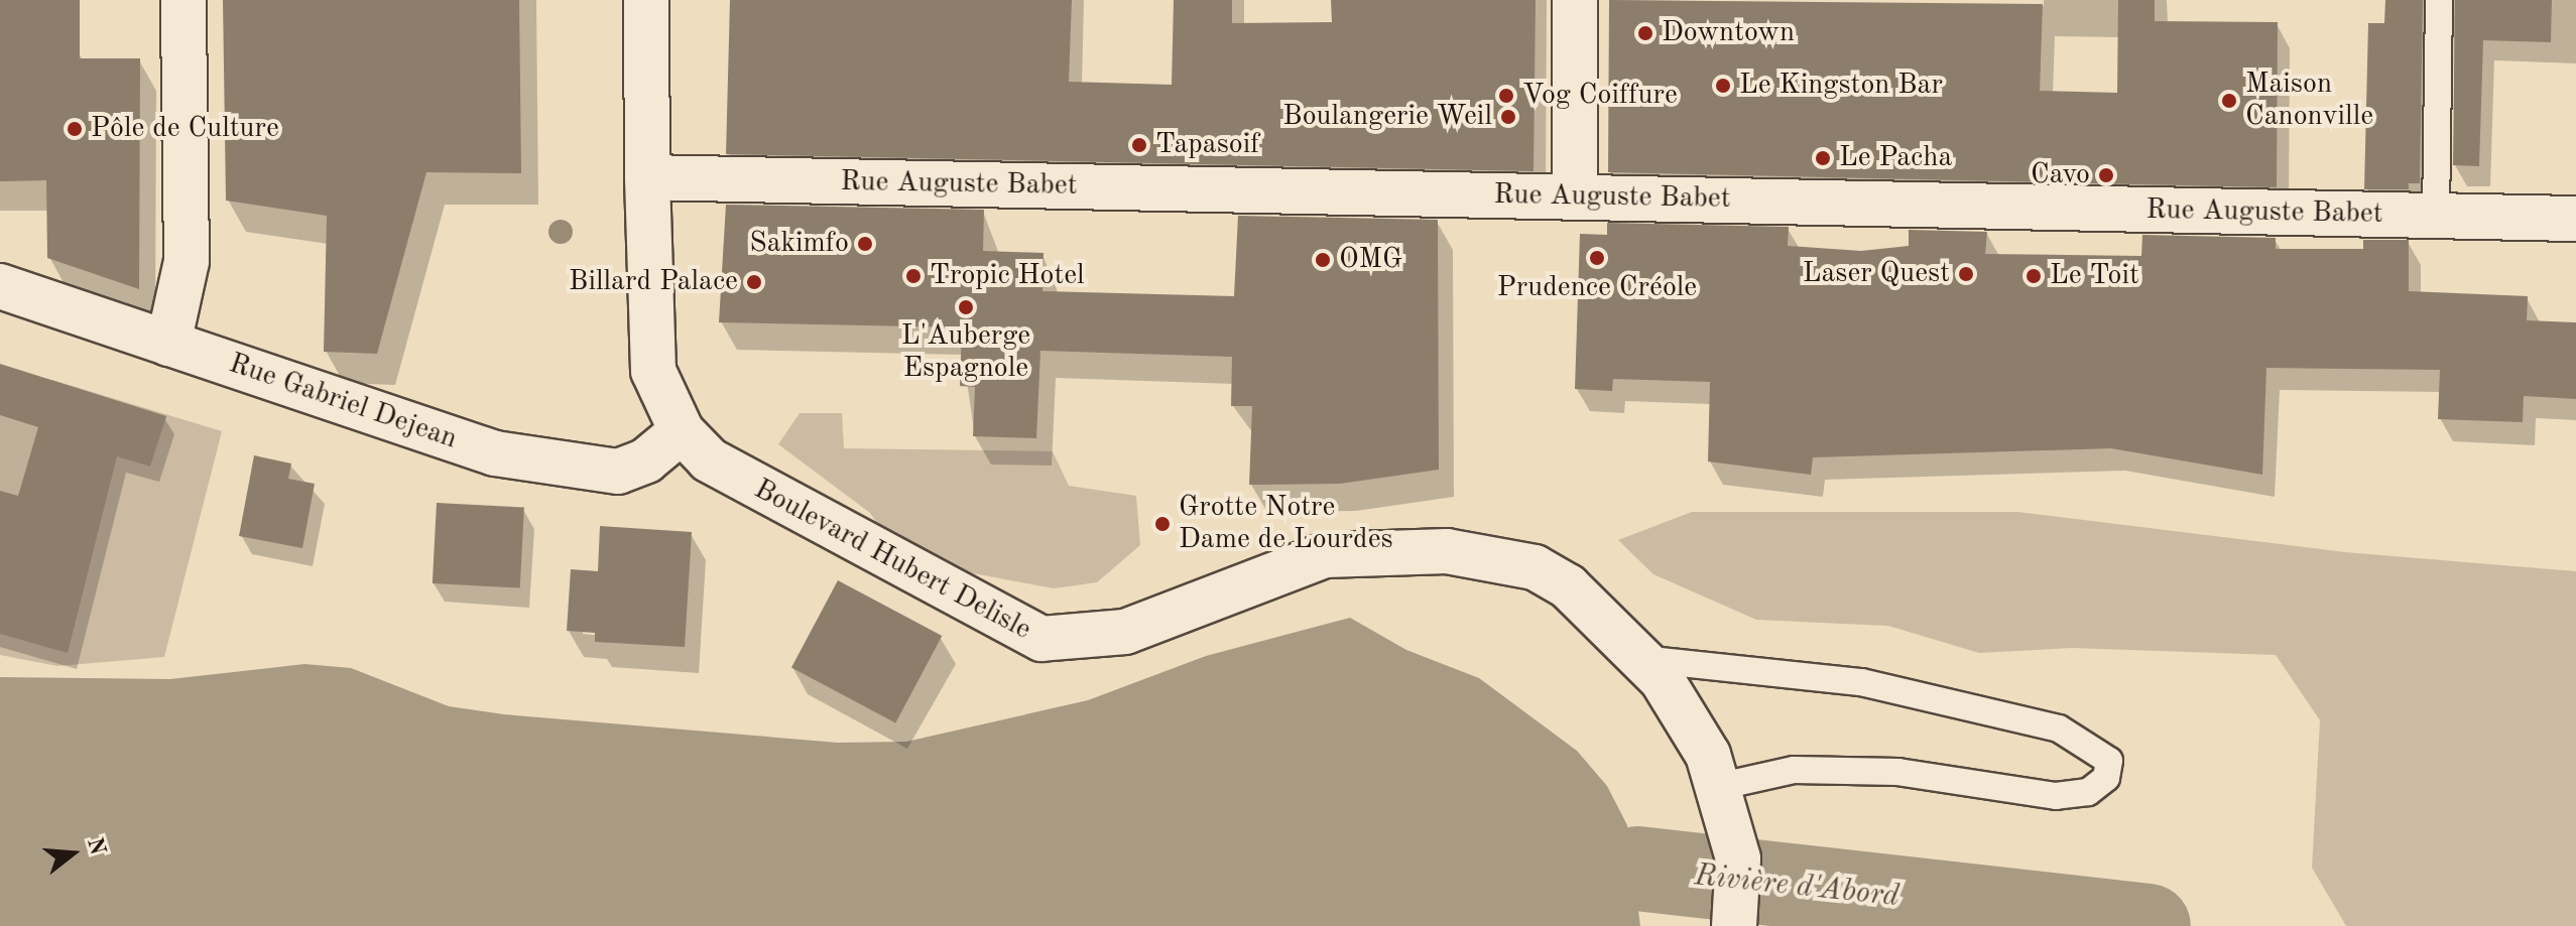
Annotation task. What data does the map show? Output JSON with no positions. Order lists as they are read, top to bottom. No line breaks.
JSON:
{"streets":{"street":["Rue Auguste Babet","Rue Gabriel Dejean","Boulevard Hubert Delisle"]},"crossings":[["Rue Gabriel Dejean","Boulevard Hubert Delisle"]],"water":["Rivière d'Abord"],"places":["Downtown","Le Kingston Bar","Vog Coiffure","Maison Canonville","Boulangerie Weil","Pôle de Culture","Tapasoif","Le Pacha","Cavo","Sakimfo","Prudence Créole","OMG","Laser Quest","Tropic Hotel","Le Toit","Billard Palace","L'Auberge Espagnole","Grotte Notre Dame de Lourdes"],"north":"right"}
